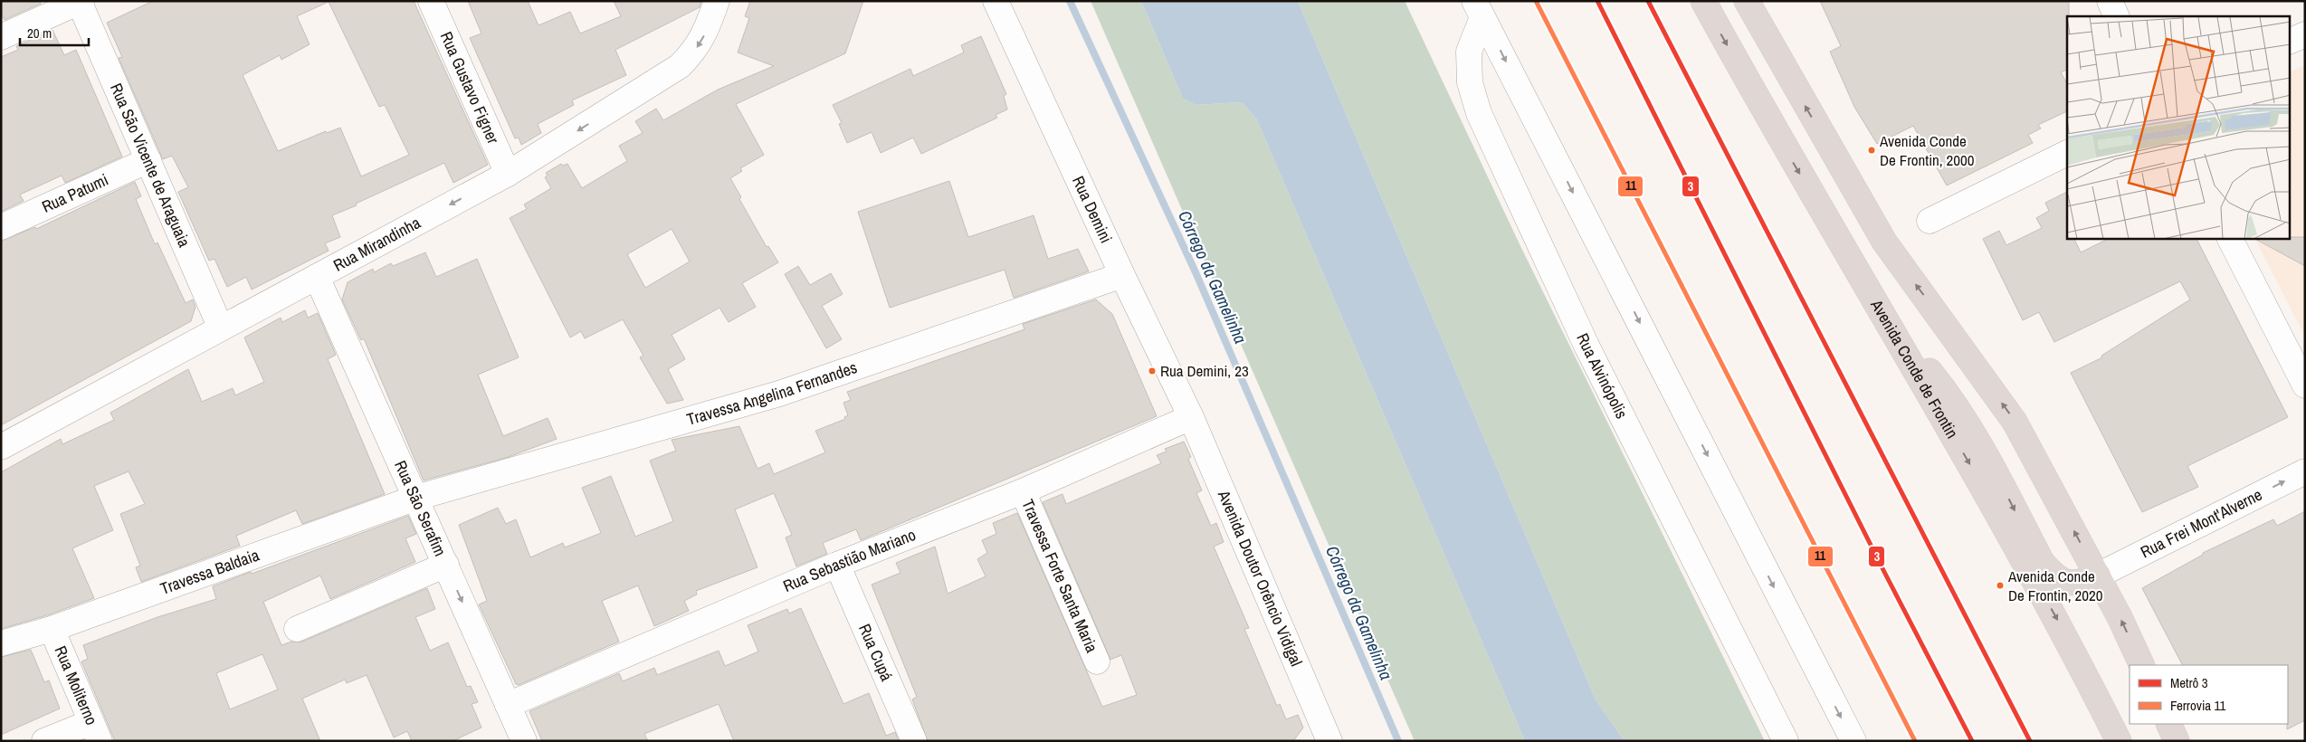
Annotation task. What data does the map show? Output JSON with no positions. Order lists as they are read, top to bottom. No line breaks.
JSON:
{"streets":{"highway":["Avenida Conde de Frontin"],"street":["Rua Gustavo Figner","Rua São Vicente de Araguaia","Rua Patumi","Rua Demini","Rua Mirandinha","Rua Alvinópolis","Travessa Angelina Fernandes","Rua São Serafim","Rua Frei Mont'Alverne","Rua Sebastião Mariano","Travessa Baldaia","Travessa Forte Santa Maria","Avenida Doutor Orêncio Vidigal","Rua Cupá","Rua Moliterno"]},"crossings":[["Rua Gustavo Figner","Rua Mirandinha"],["Rua São Vicente de Araguaia","Rua Patumi"],["Rua São Vicente de Araguaia","Rua Mirandinha"],["Rua Demini","Travessa Angelina Fernandes"],["Rua Demini","Rua Sebastião Mariano"],["Rua Demini","Avenida Doutor Orêncio Vidigal"],["Rua Mirandinha","Rua São Serafim"],["Travessa Angelina Fernandes","Rua São Serafim"],["Travessa Angelina Fernandes","Travessa Baldaia"],["Rua São Serafim","Rua Sebastião Mariano"],["Rua São Serafim","Travessa Baldaia"],["Rua Sebastião Mariano","Travessa Forte Santa Maria"],["Rua Sebastião Mariano","Avenida Doutor Orêncio Vidigal"],["Rua Sebastião Mariano","Rua Cupá"],["Travessa Baldaia","Rua Moliterno"]],"one_way":["Rua Mirandinha","Rua Frei Mont'Alverne"],"water":["Córrego da Gamelinha"],"places":["Avenida Conde De Frontin, 2000","Rua Demini, 23","Avenida Conde De Frontin, 2020"],"lines":["metro line 3","rail line 11"],"legend":["Metrô 3","Ferrovia 11"],"scale_bar":"20 m"}
